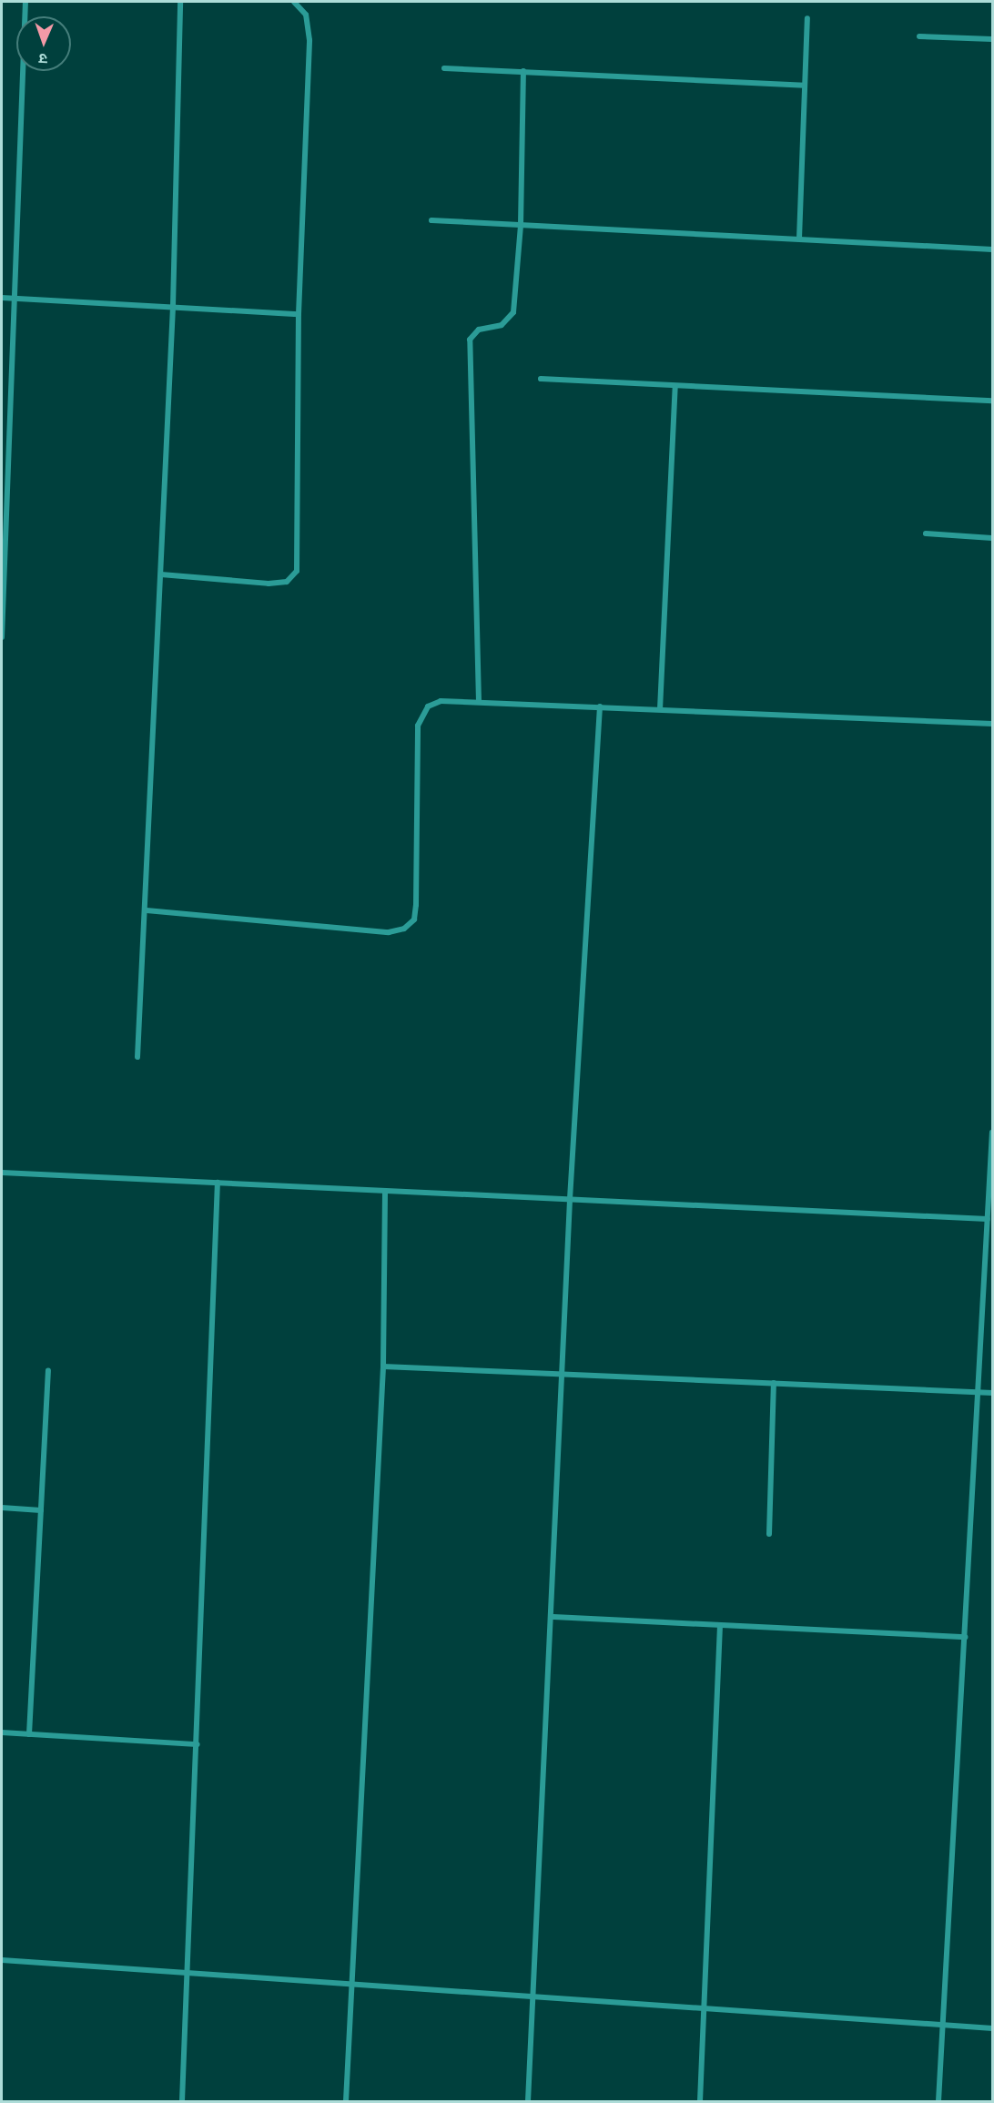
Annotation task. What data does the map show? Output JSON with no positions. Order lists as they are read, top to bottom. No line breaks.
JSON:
{"north":"bottom"}
